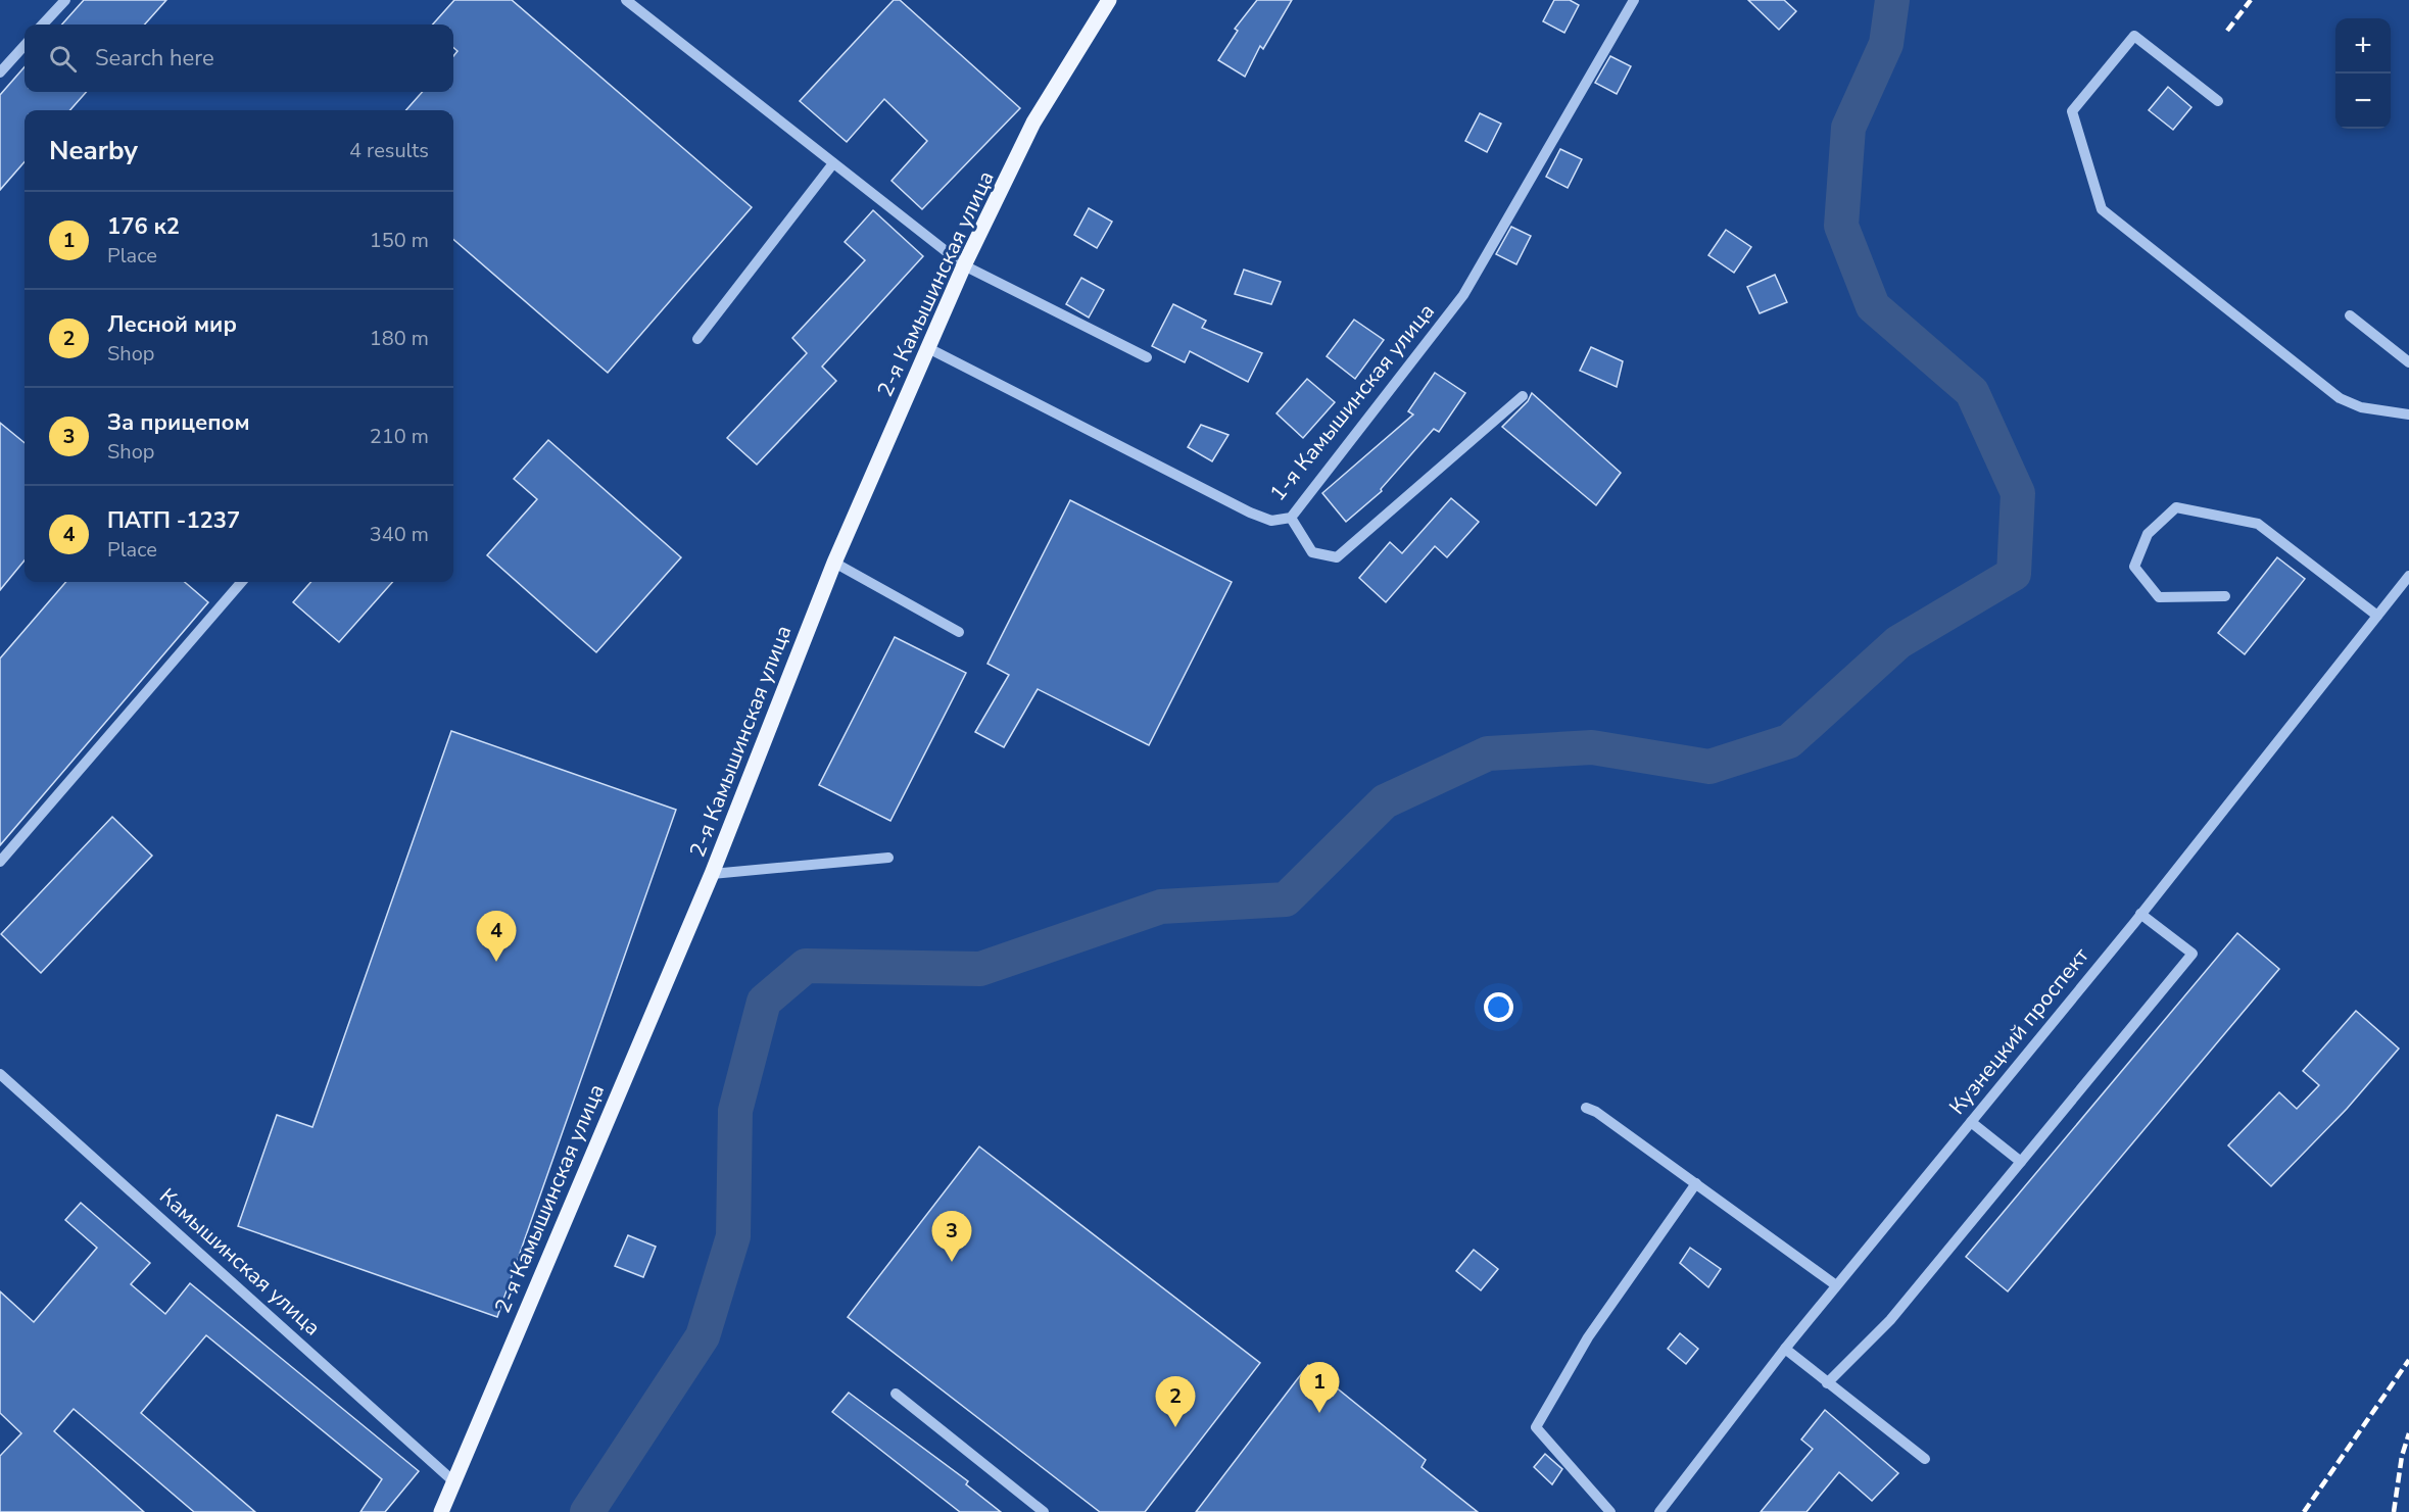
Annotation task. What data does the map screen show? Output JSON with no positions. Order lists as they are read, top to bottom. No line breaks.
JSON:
{"streets":{"main road":["2-я Камышинская улица"],"street":["1-я Камышинская улица","Кузнецкий проспект","Камышинская улица"]},"crossings":[["2-я Камышинская улица","1-я Камышинская улица"],["2-я Камышинская улица","Камышинская улица"]],"page":{"map_buttons":["+","−"],"search":"Search here","heading":["Nearby","4 results"],"list":[{"mark":"1","name":"176 к2","note":"Place","value":"150 m"},{"mark":"2","name":"Лесной мир","note":"Shop","value":"180 m"},{"mark":"3","name":"За прицепом","note":"Shop","value":"210 m"},{"mark":"4","name":"ПАТП -1237","note":"Place","value":"340 m"}],"pins":["4","3","1","2"]}}
